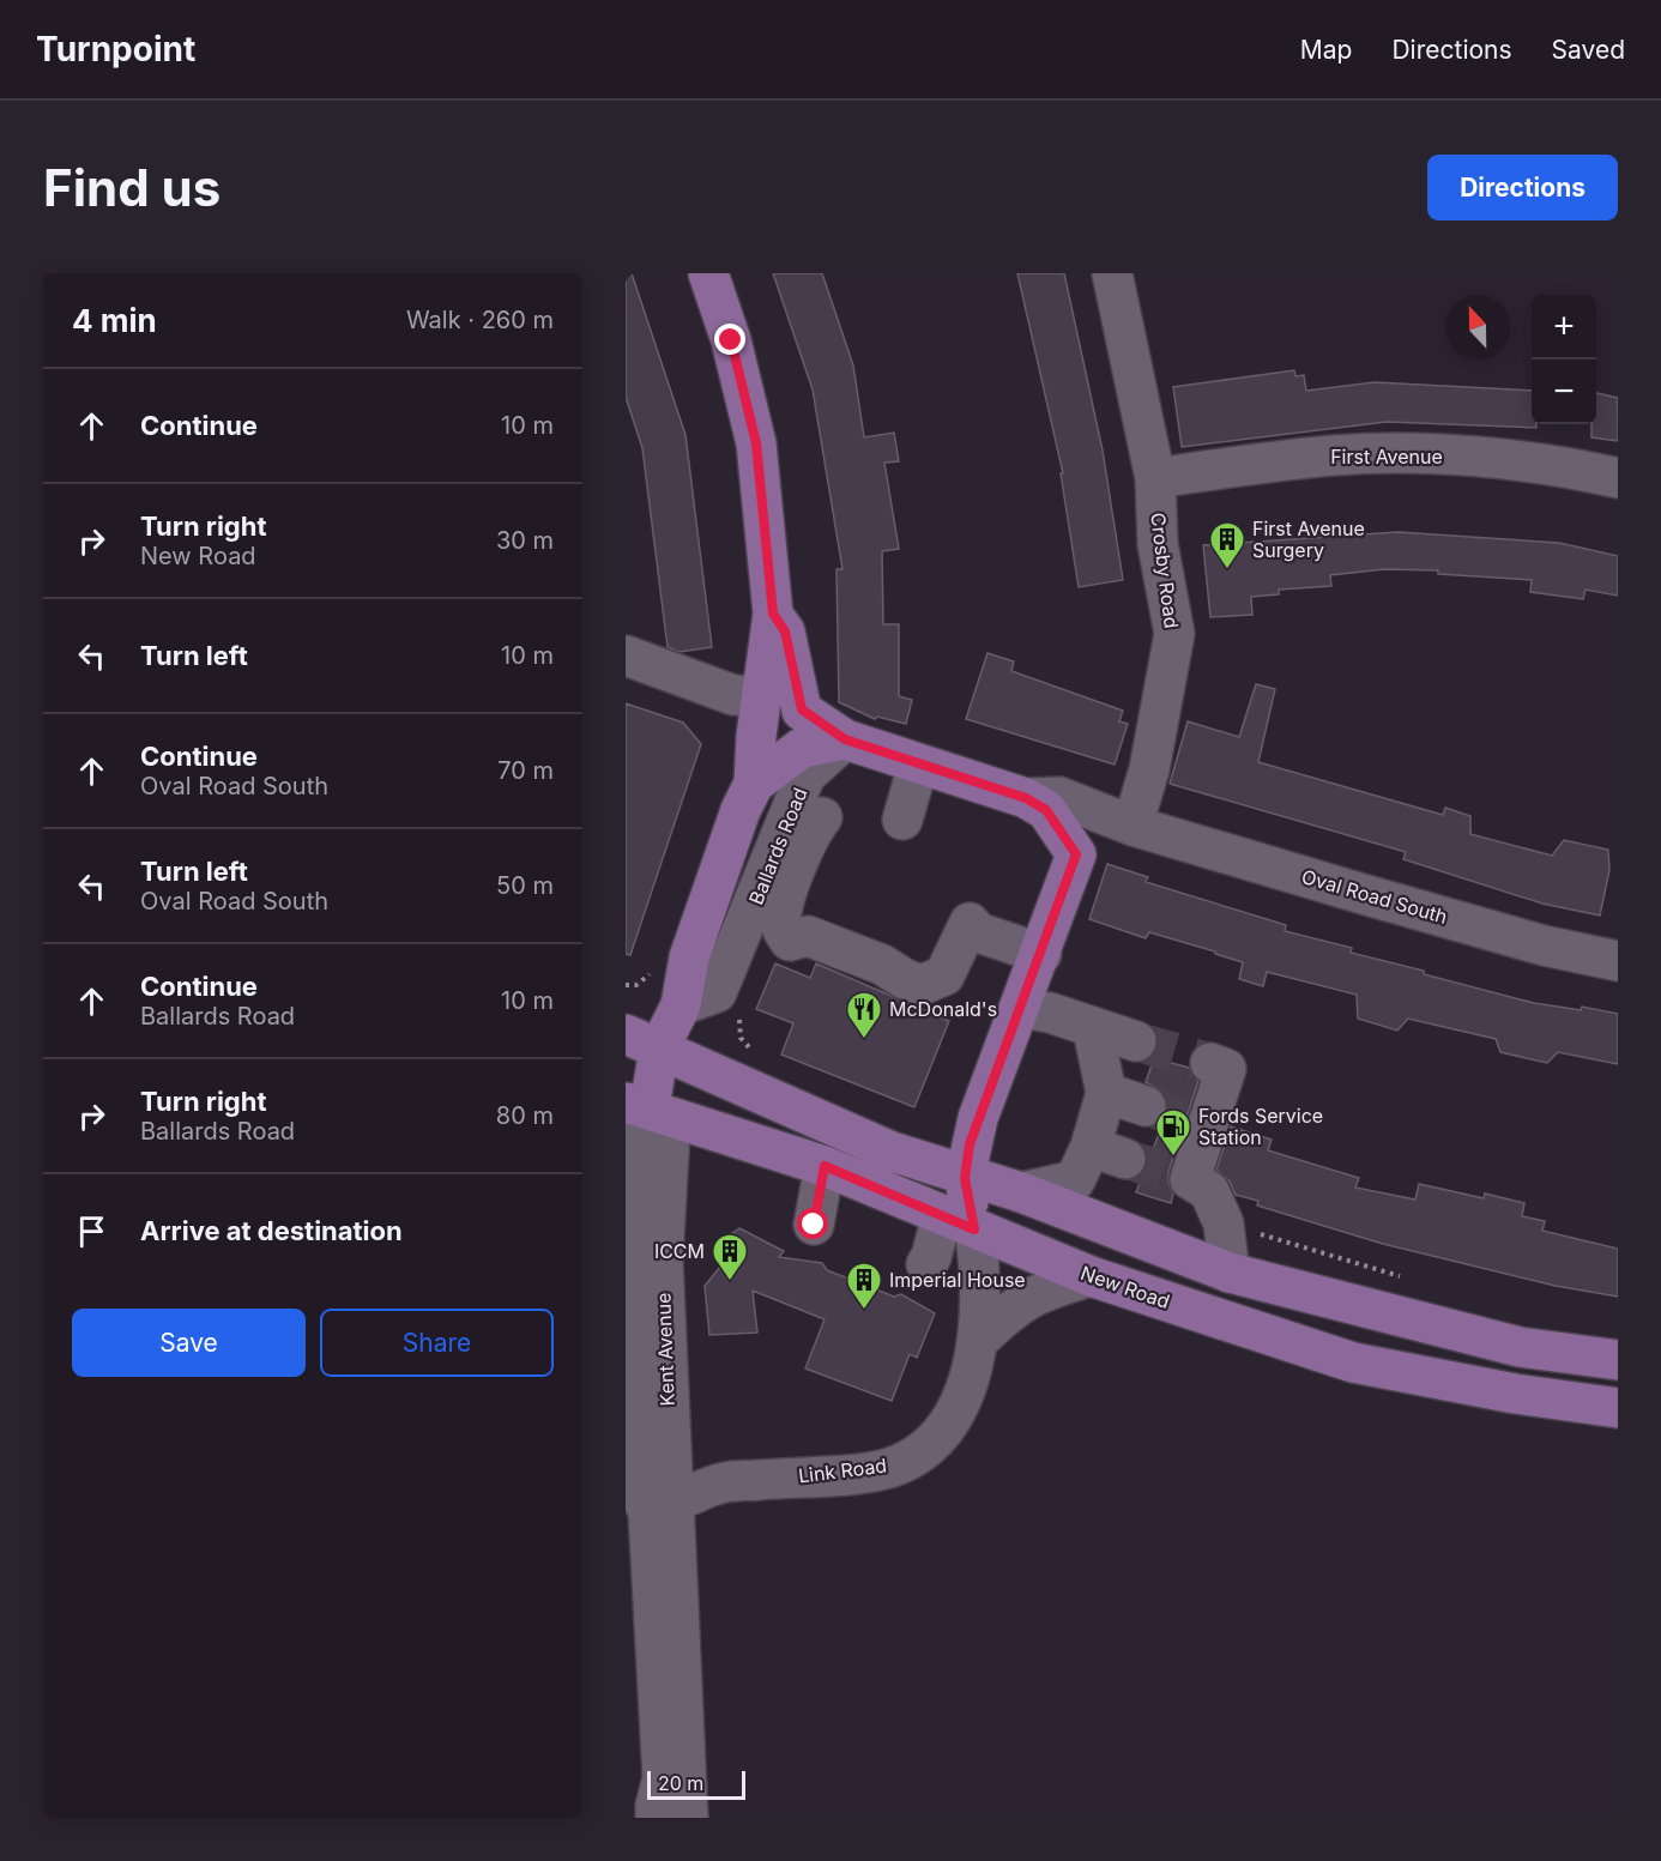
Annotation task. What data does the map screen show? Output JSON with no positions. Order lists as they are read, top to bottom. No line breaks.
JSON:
{"streets":{"main road":["Oval Road South","New Road"],"street":["First Avenue","Crosby Road","Ballards Road","Kent Avenue","Link Road"]},"crossings":[["First Avenue","Crosby Road"],["Crosby Road","Oval Road South"],["Ballards Road","Oval Road South"],["New Road","Kent Avenue"],["New Road","Link Road"],["Kent Avenue","Link Road"]],"places":{"building":["First Avenue Surgery","ICCM","Imperial House"],"restaurant":["McDonald's"],"fuel station":["Fords Service Station"]},"scale_bar":"20 m","north":"top","page":{"header":"Turnpoint","nav":["Map","Directions","Saved"],"buttons":["Directions",["Save","Share"]],"title":"Find us","heading":["4 min","Walk · 260 m"],"map_buttons":["+","−"],"list":[["Continue","10 m"],["Turn right","New Road","30 m"],["Turn left","10 m"],["Continue","Oval Road South","70 m"],["Turn left","Oval Road South","50 m"],["Continue","Ballards Road","10 m"],["Turn right","Ballards Road","80 m"],"Arrive at destination"],"scale":"20 m"}}
